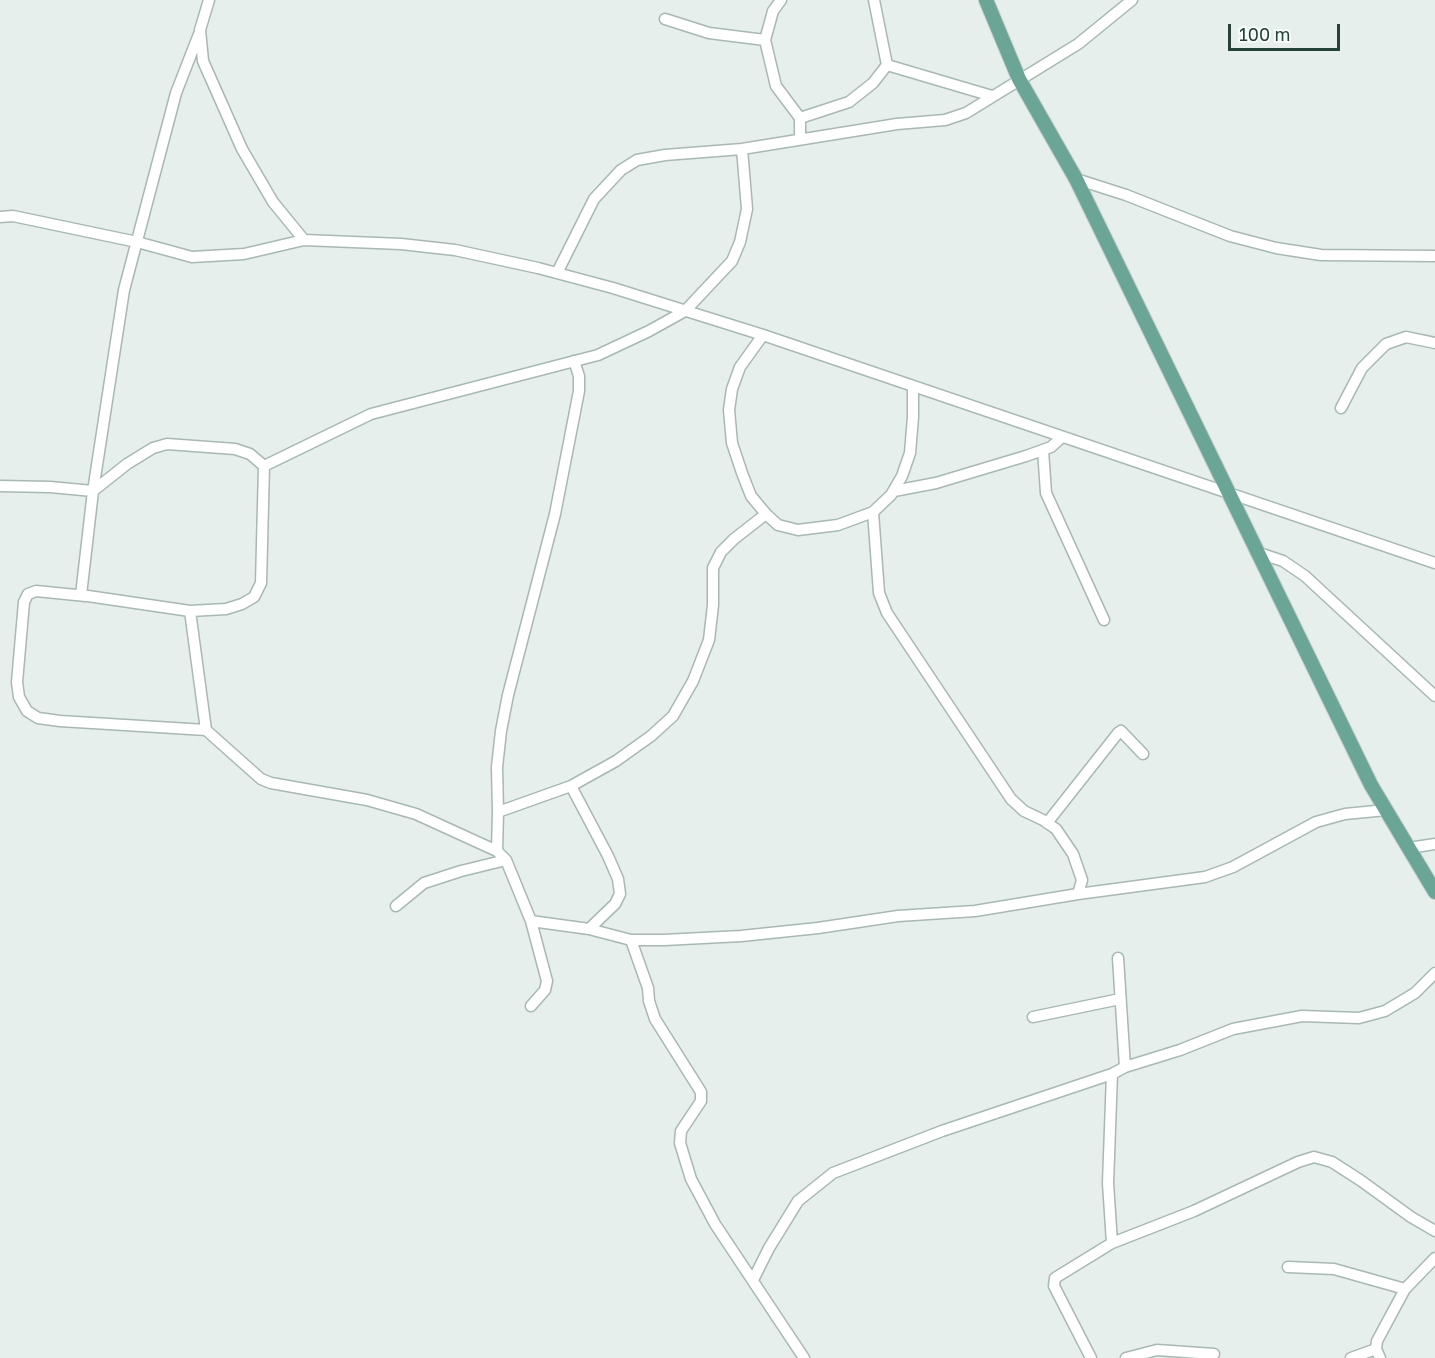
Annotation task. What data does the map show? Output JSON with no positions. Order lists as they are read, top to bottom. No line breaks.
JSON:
{"scale_bar":"100 m"}
